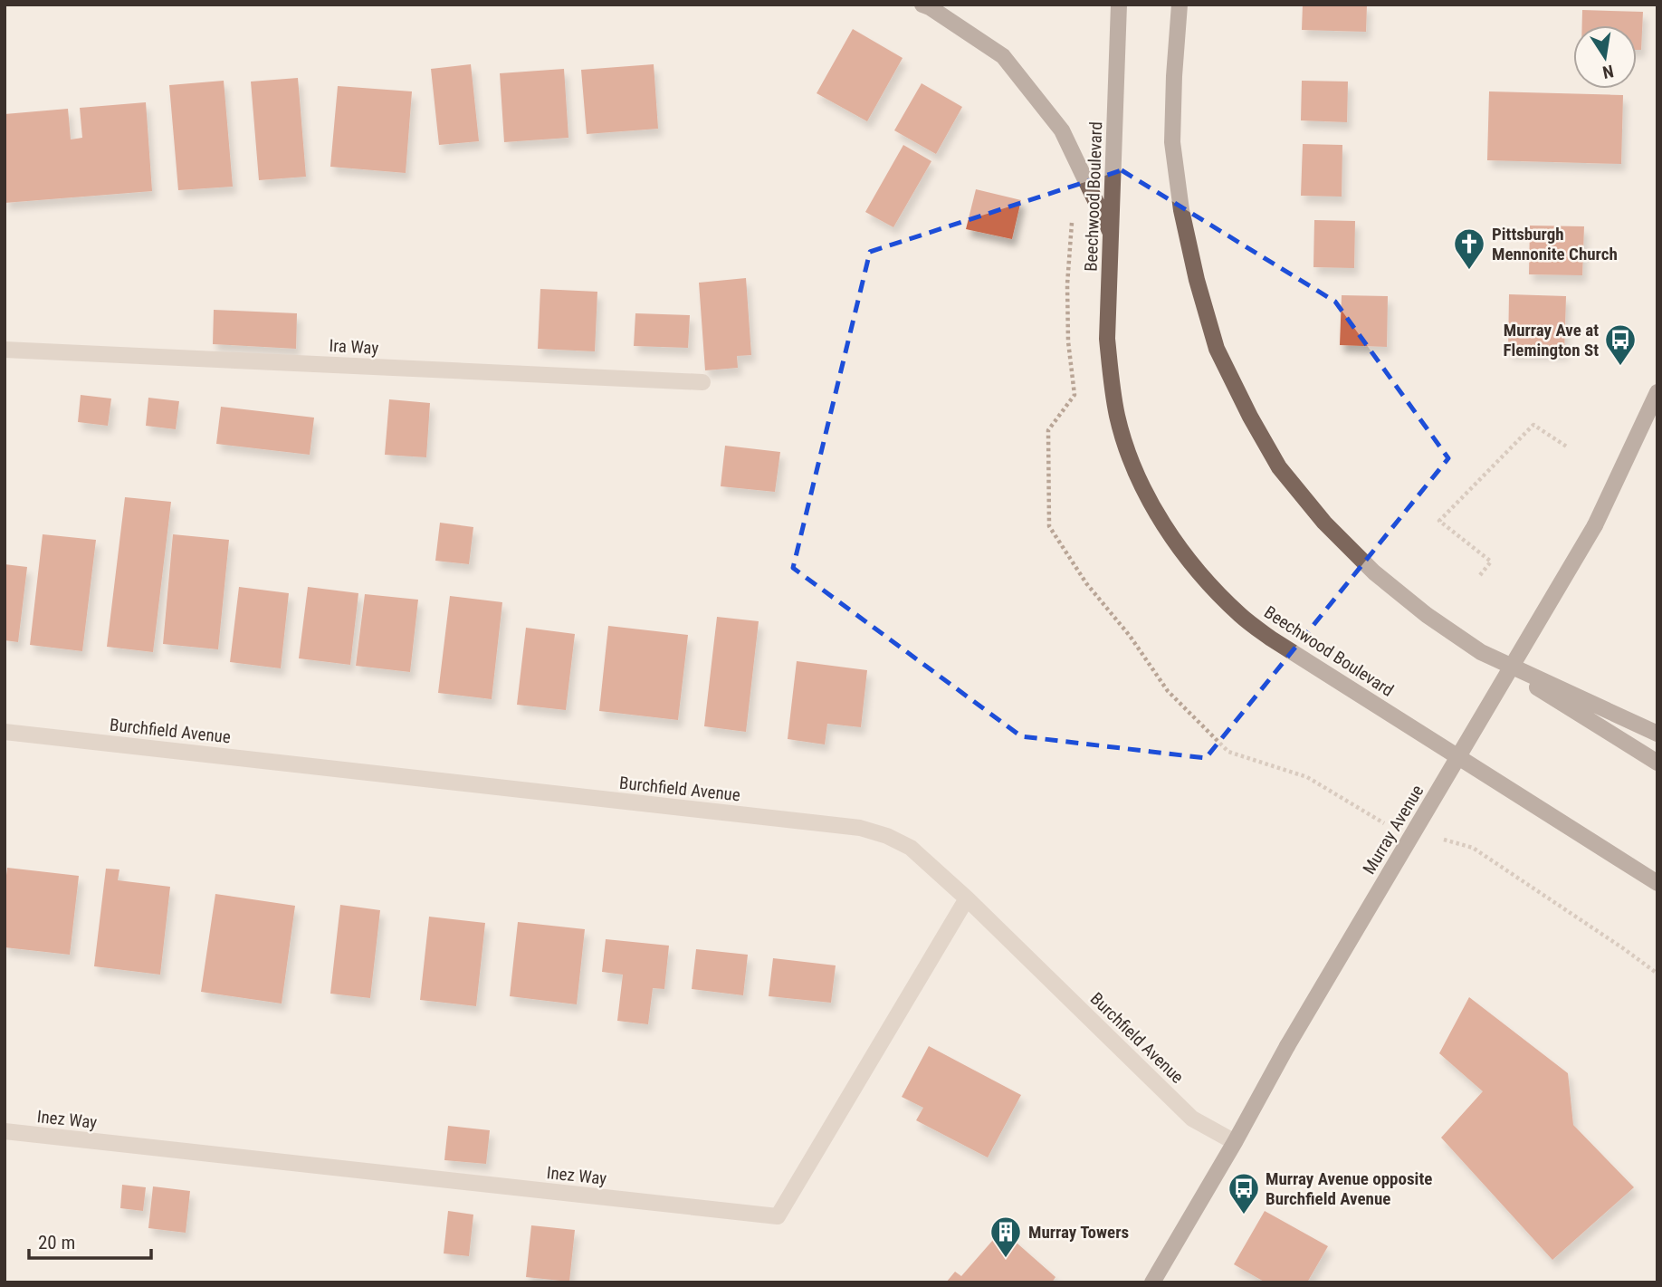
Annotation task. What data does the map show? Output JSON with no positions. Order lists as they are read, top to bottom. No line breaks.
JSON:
{"streets":{"main road":["Beechwood Boulevard","Murray Avenue"],"street":["Ira Way","Burchfield Avenue","Inez Way"]},"crossings":[["Burchfield Avenue","Murray Avenue"],["Burchfield Avenue","Inez Way"]],"places":{"church":["Pittsburgh Mennonite Church"],"bus stop":["Murray Ave at Flemington St","Murray Avenue opposite Burchfield Avenue"],"building":["Murray Towers"]},"scale_bar":"20 m","north":"bottom"}
